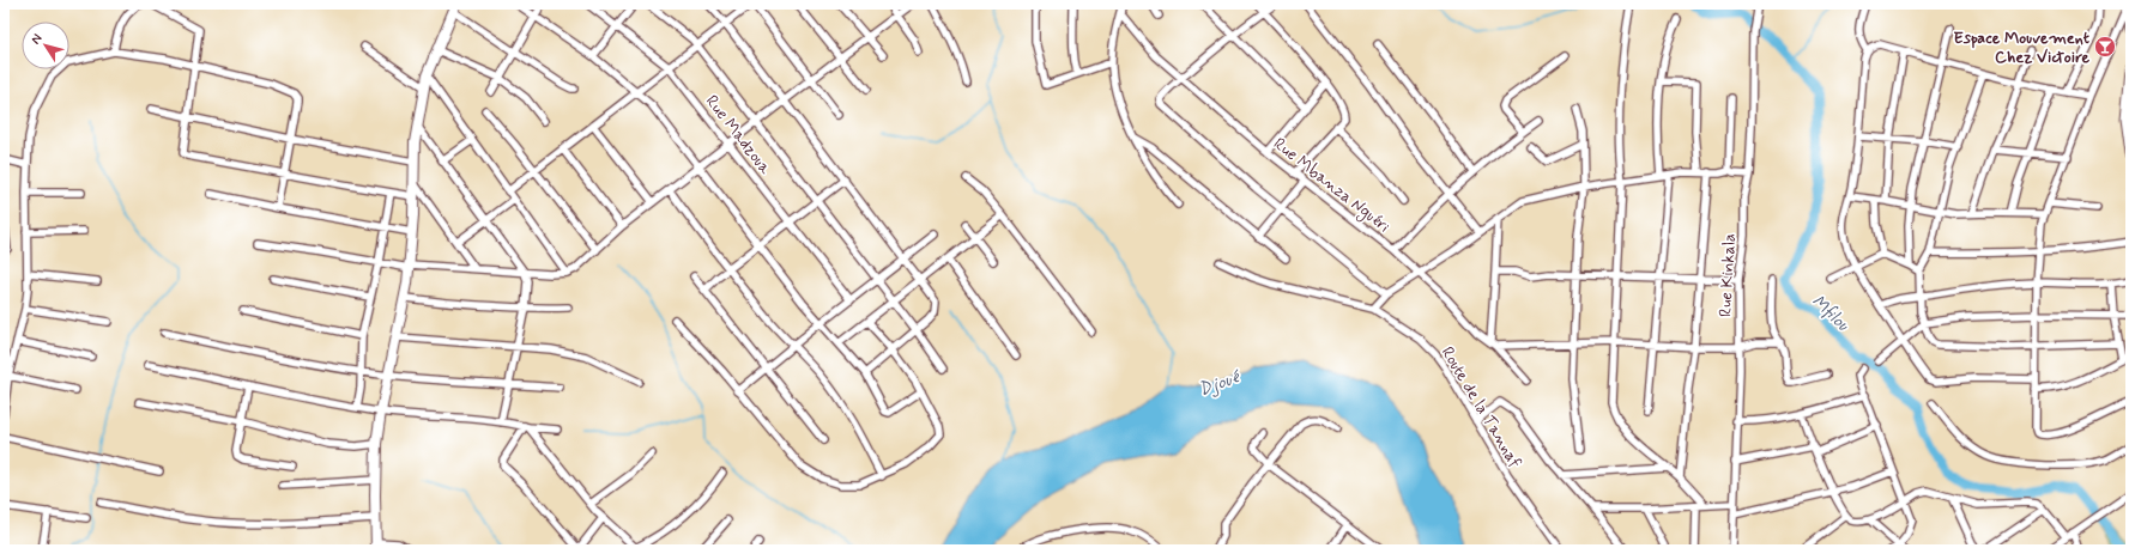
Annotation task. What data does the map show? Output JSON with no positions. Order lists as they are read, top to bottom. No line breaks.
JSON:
{"streets":{"street":["Rue Madzoua","Rue Mbanza Nguéri","Rue Kinkala","Route de la Tannaf"]},"water":["Mfilou","Djoué"],"places":{"bar":["Espace Mouvement Chez Victoire"]},"north":"top left"}
